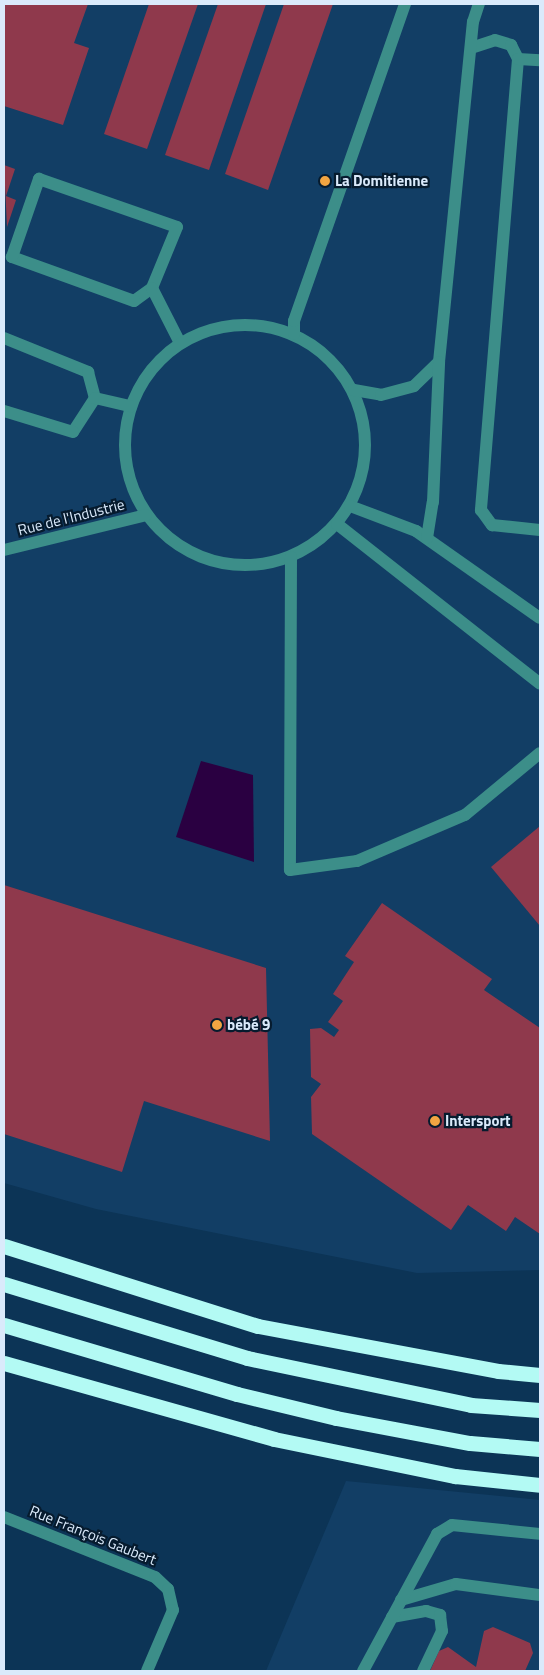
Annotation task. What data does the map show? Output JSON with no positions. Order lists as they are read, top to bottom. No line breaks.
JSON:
{"streets":{"street":["Rue de l'Industrie","Rue François Gaubert"]},"places":["La Domitienne","bébé 9","Intersport"]}
